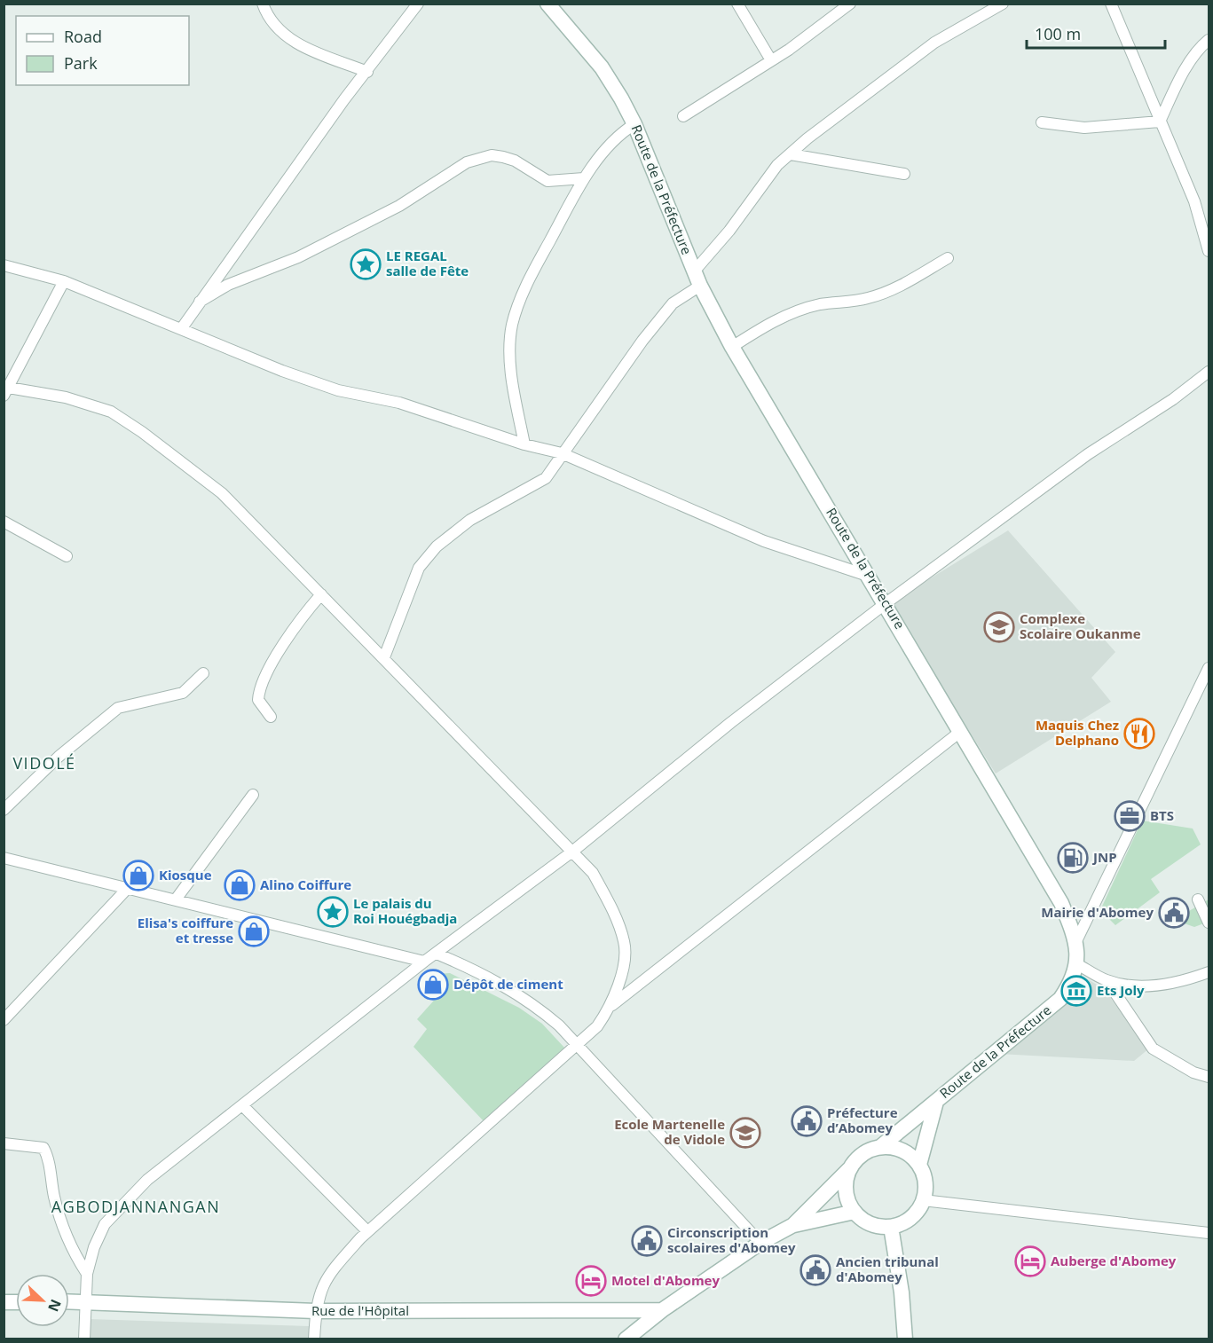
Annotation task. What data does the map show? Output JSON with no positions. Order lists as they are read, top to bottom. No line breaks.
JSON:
{"streets":{"street":["Route de la Préfecture","Rue de l'Hôpital"]},"districts":["VIDOLÉ","AGBODJANNANGAN"],"places":{"place":["LE REGAL salle de Fête","Le palais du Roi Houégbadja"],"school or university":["Complexe Scolaire Oukanme","Ecole Martenelle de Vidole"],"restaurant":["Maquis Chez Delphano"],"office":["BTS"],"fuel station":["JNP"],"shop":["Kiosque","Alino Coiffure","Elisa's coiffure et tresse","Dépôt de ciment"],"public building":["Mairie d'Abomey","Préfecture d’Abomey","Circonscription scolaires d'Abomey","Ancien tribunal d'Abomey"],"museum":["Ets Joly"],"hotel":["Auberge d'Abomey","Motel d'Abomey"]},"legend":["Road","Park"],"scale_bar":"100 m","north":"bottom right"}
